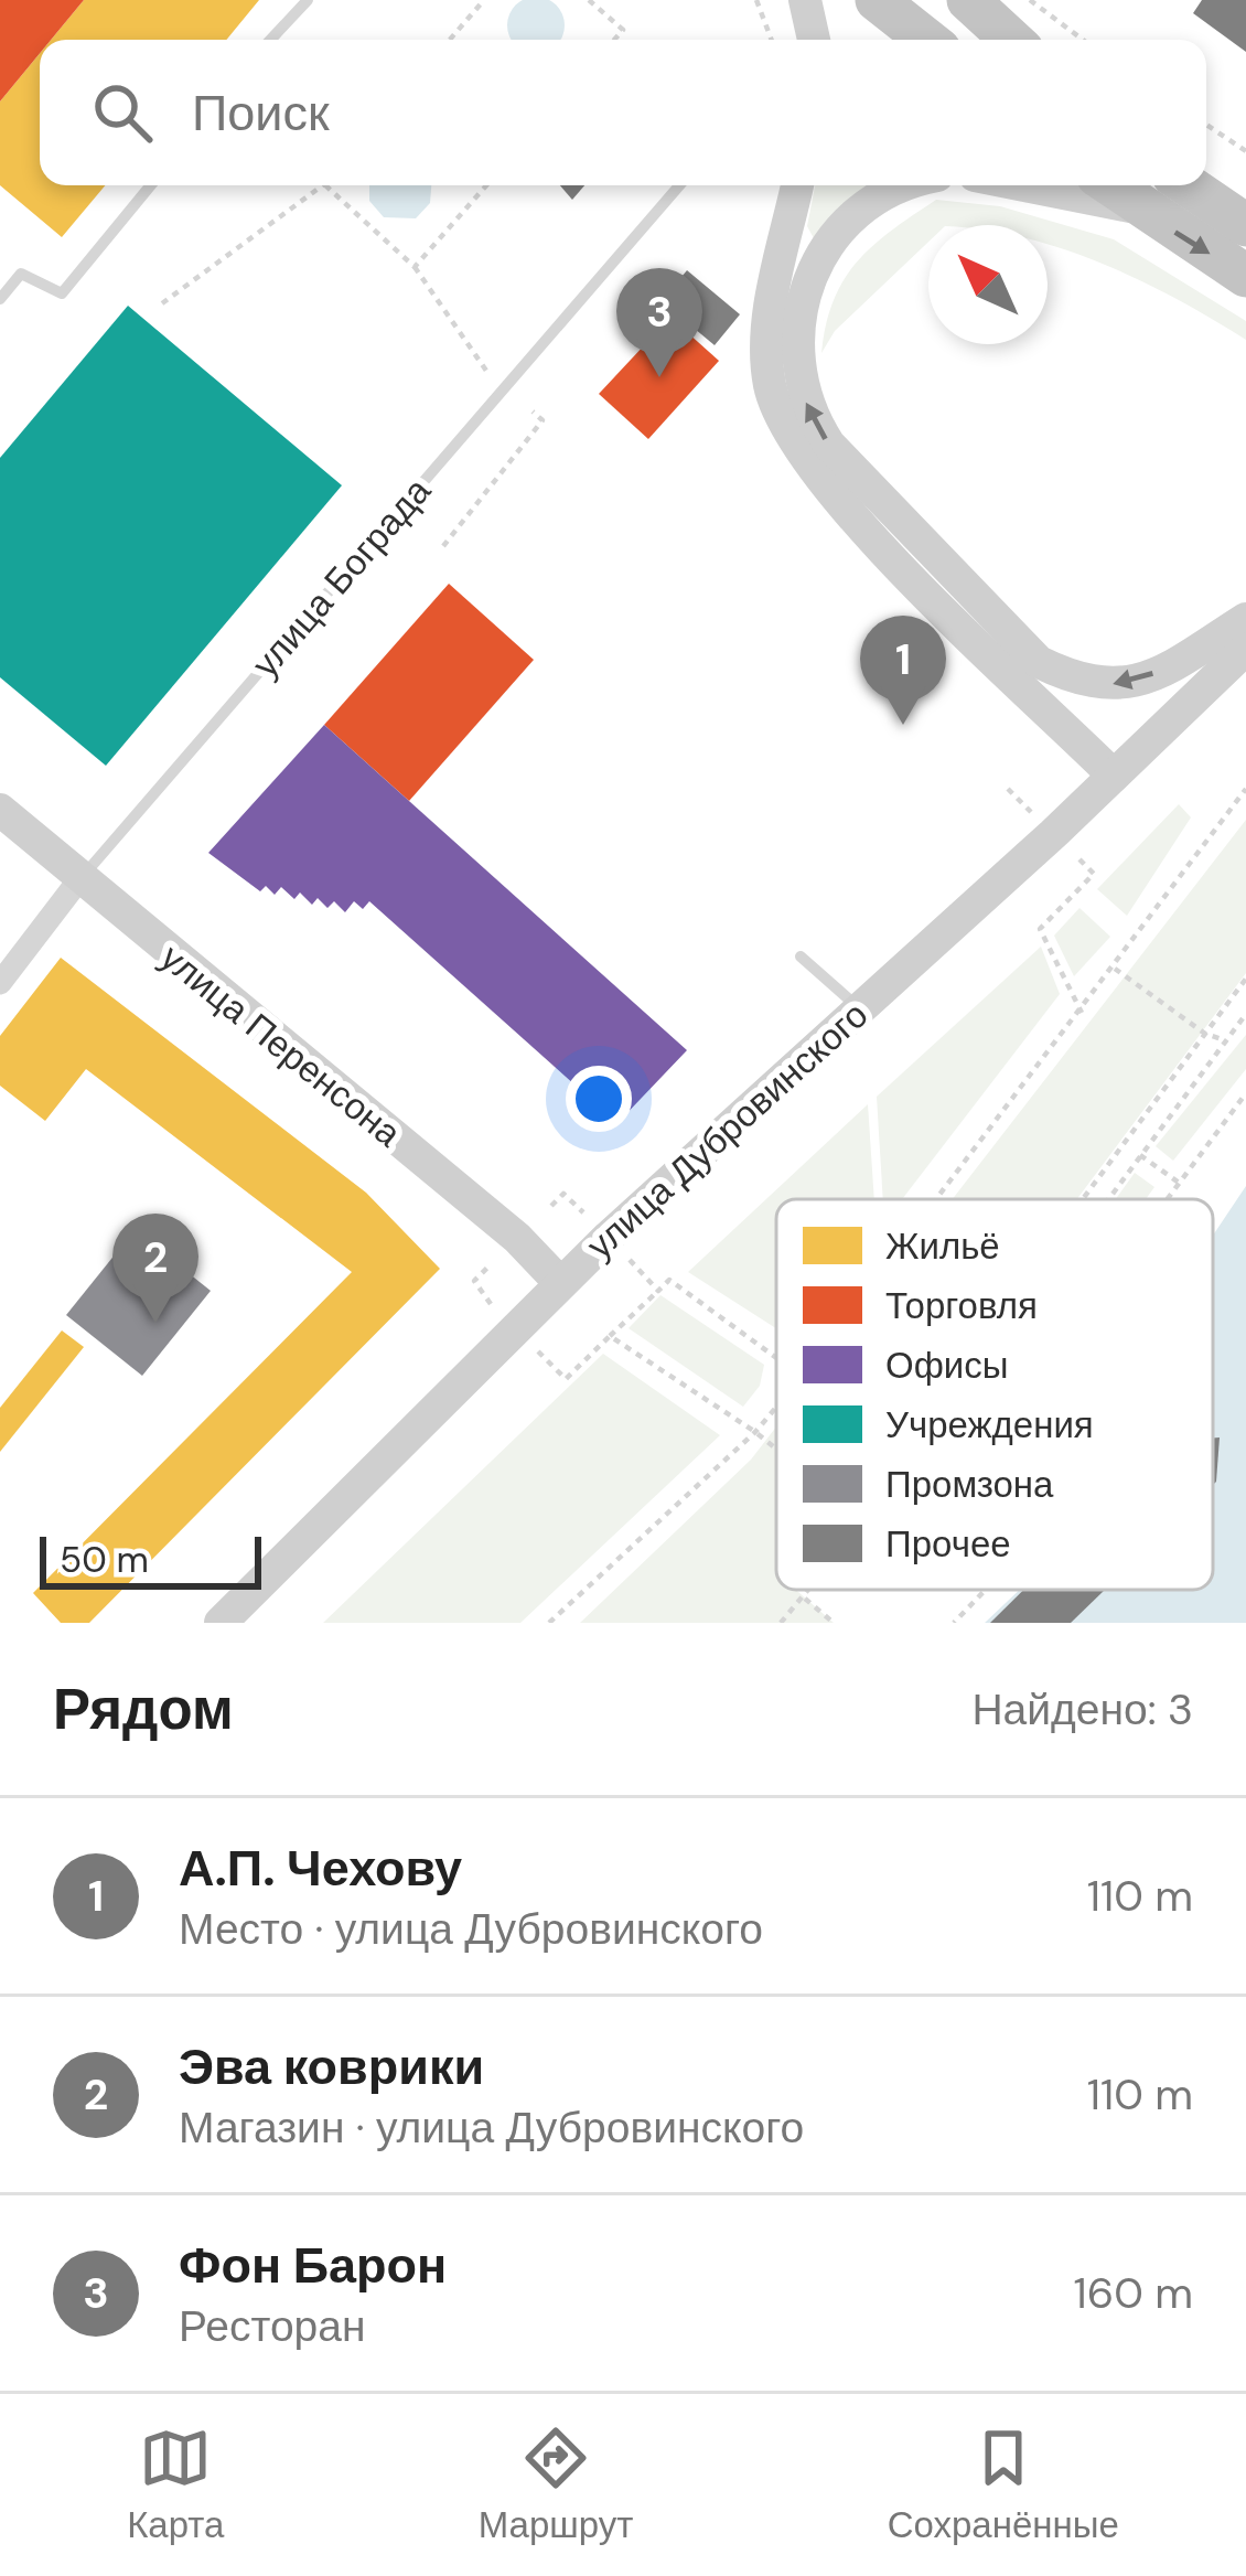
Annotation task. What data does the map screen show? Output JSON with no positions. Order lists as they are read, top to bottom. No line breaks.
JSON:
{"streets":{"main road":["улица Перенсона","улица Дубровинского"],"street":["улица Бограда"]},"crossings":[["улица Бограда","улица Перенсона"],["улица Перенсона","улица Дубровинского"]],"legend":["Жильё","Торговля","Офисы","Учреждения","Промзона","Прочее"],"scale_bar":"50 m","north":"top left","page":{"search":"Поиск","pins":["3","1","2"],"scale":"50 m","heading":["Рядом","Найдено: 3"],"list":[{"mark":"1","name":"А.П. Чехову","note":"Место · улица Дубровинского","value":"110 m"},{"mark":"2","name":"Эва коврики","note":"Магазин · улица Дубровинского","value":"110 m"},{"mark":"3","name":"Фон Барон","note":"Ресторан","value":"160 m"}],"nav":["Карта","Маршрут","Сохранённые"]}}
